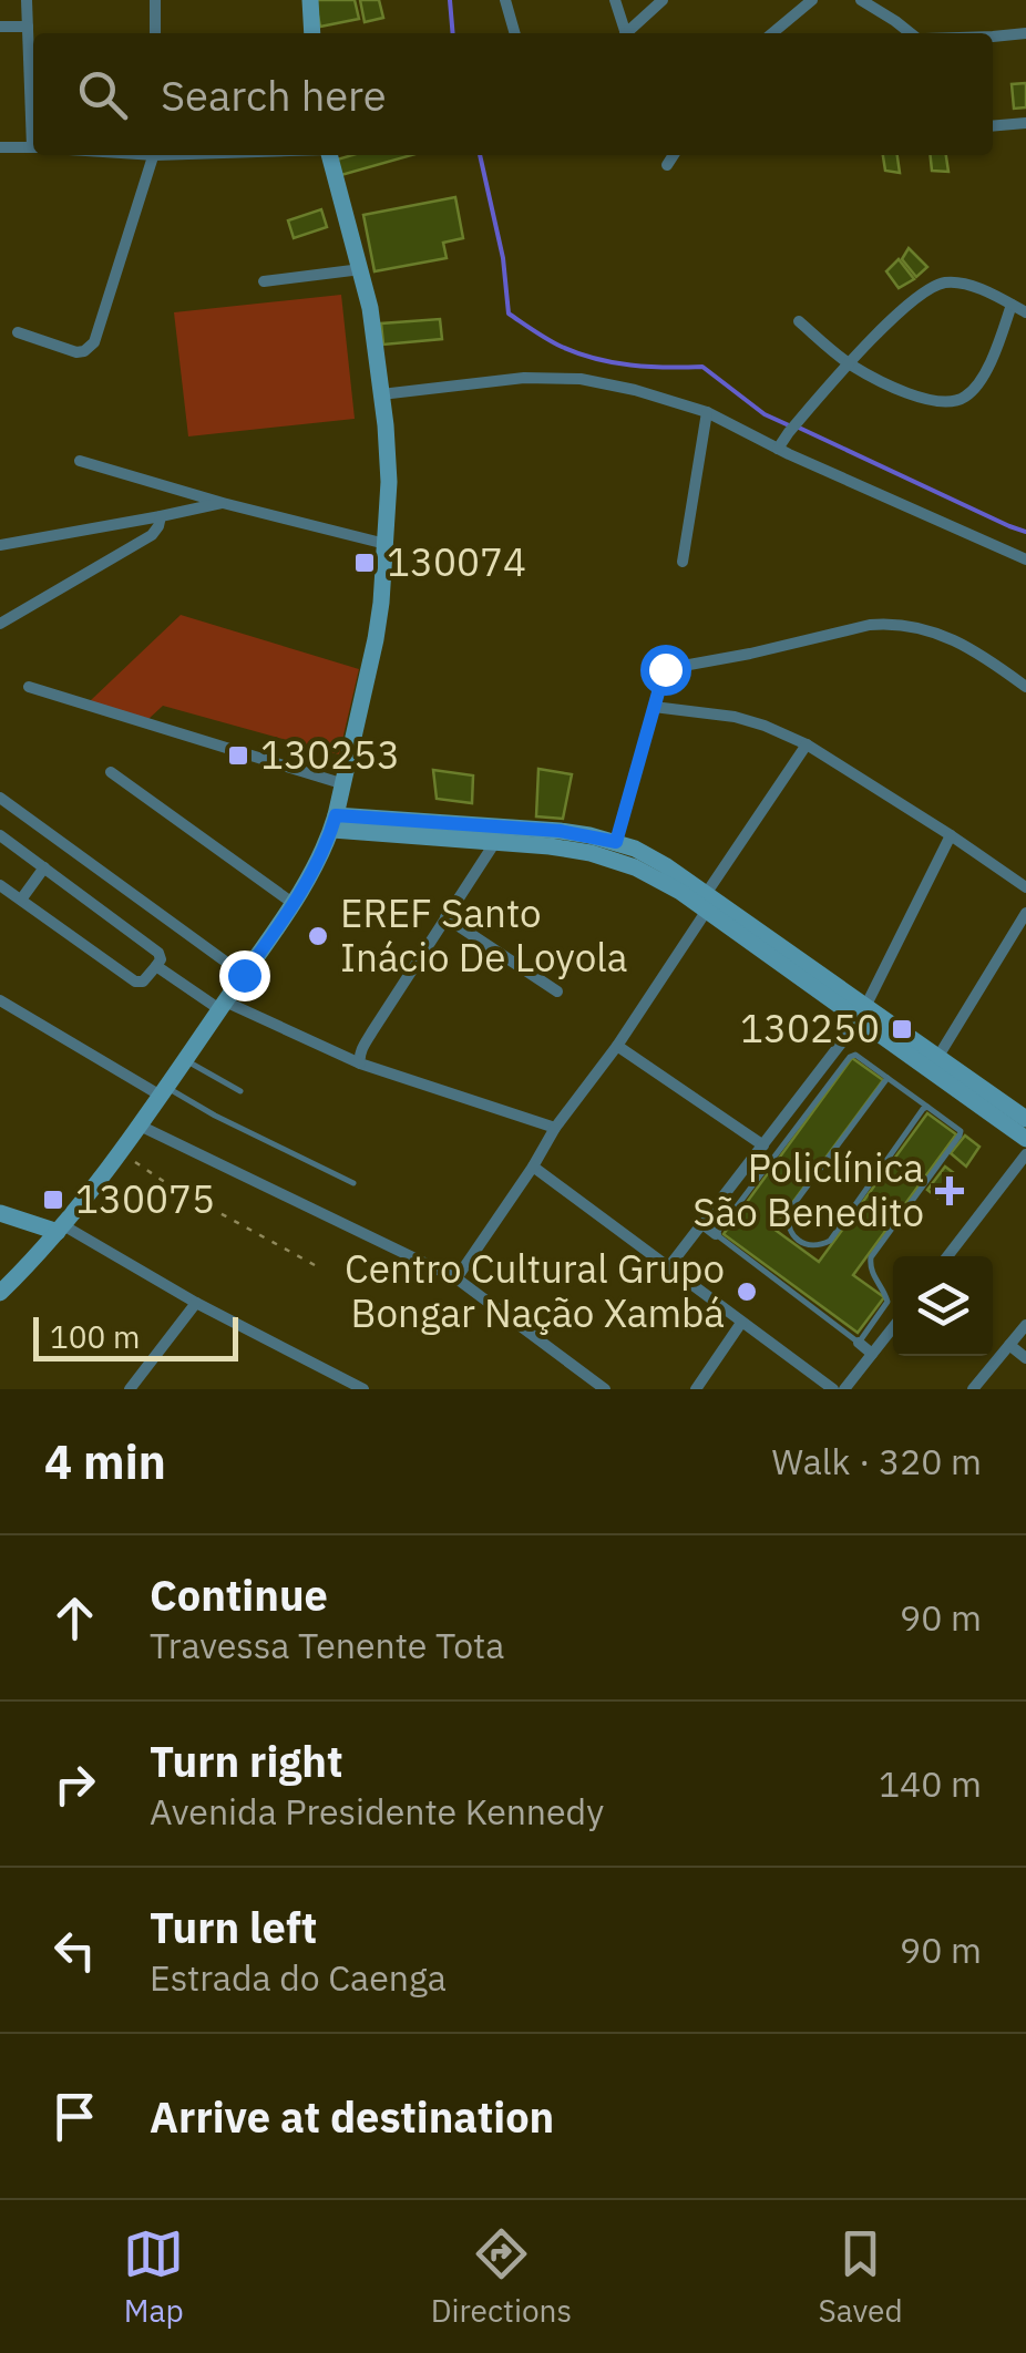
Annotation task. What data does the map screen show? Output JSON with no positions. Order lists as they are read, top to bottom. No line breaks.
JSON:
{"places":{"transit":["130074","130253","130250","130075"],"other":["EREF Santo Inácio De Loyola","Centro Cultural Grupo Bongar Nação Xambá"],"health":["Policlínica São Benedito"]},"scale_bar":"100 m","page":{"search":"Search here","scale":"100 m","heading":["4 min","Walk · 320 m"],"list":[["Continue","Travessa Tenente Tota","90 m"],["Turn right","Avenida Presidente Kennedy","140 m"],["Turn left","Estrada do Caenga","90 m"],"Arrive at destination"],"nav":["Map","Directions","Saved"]}}
